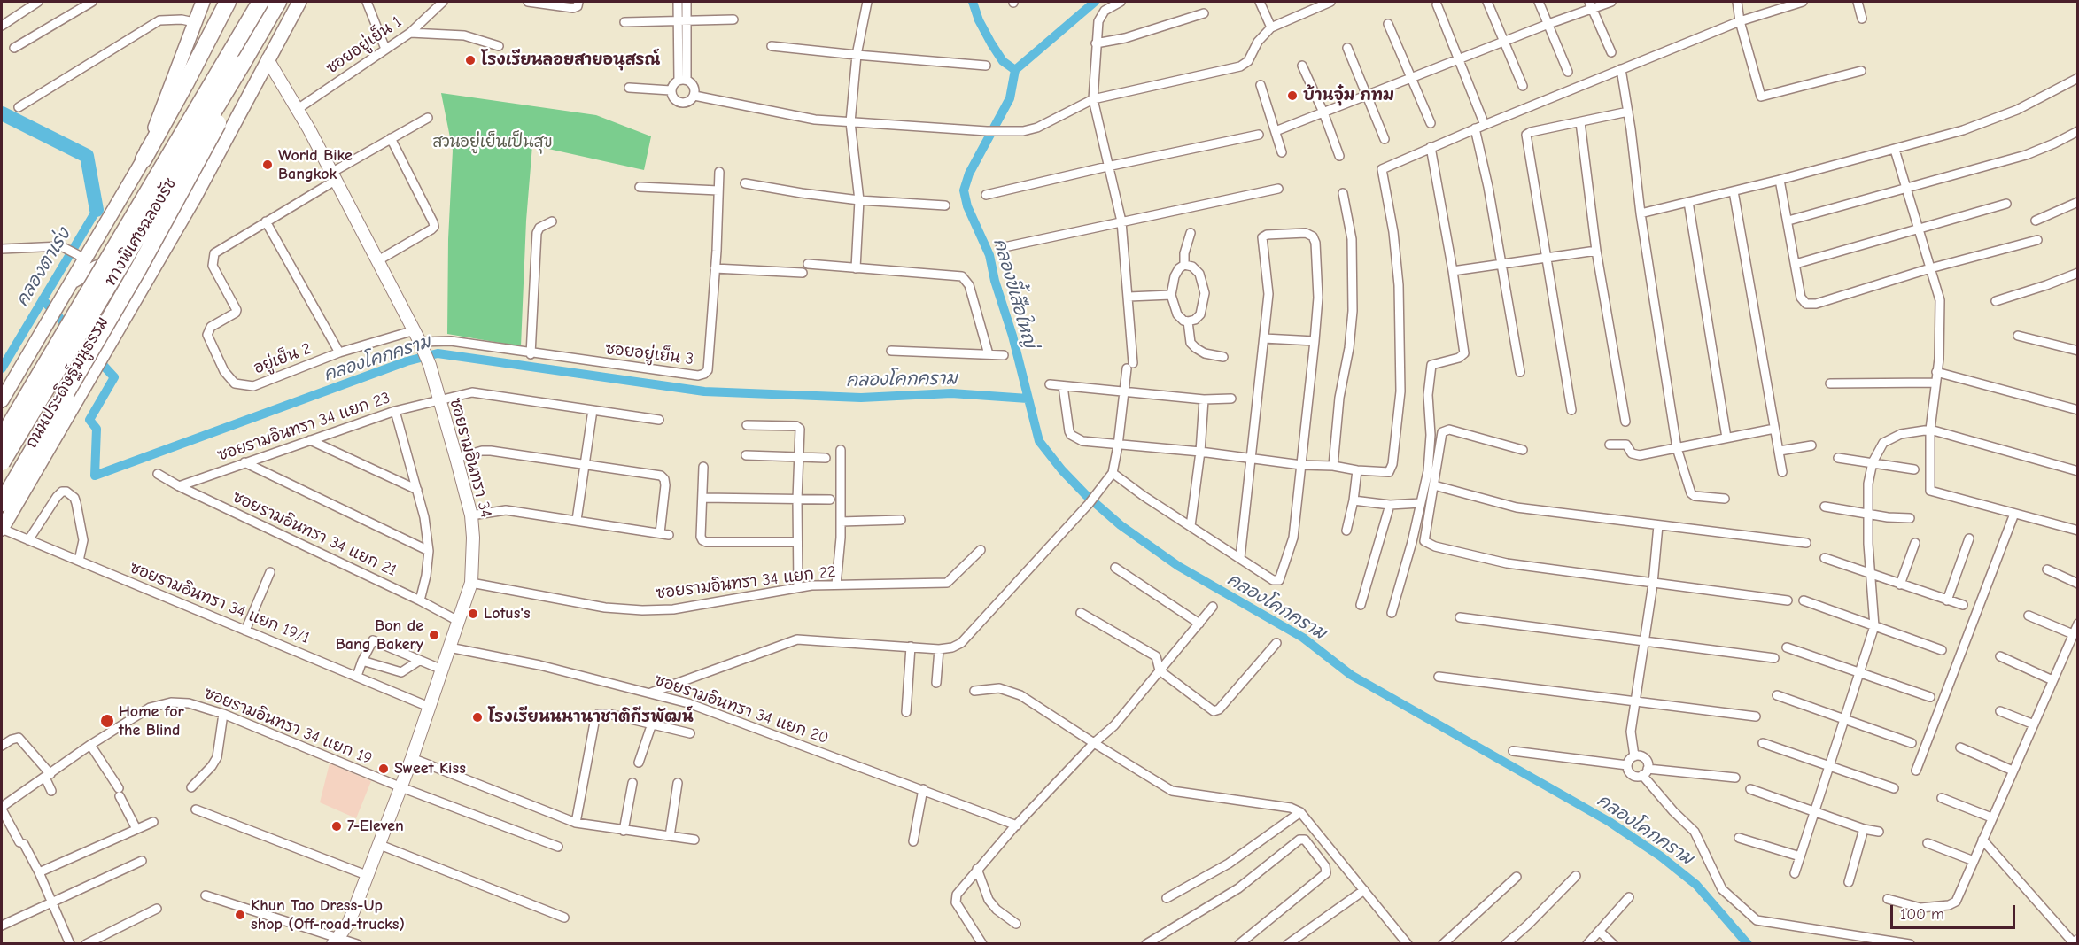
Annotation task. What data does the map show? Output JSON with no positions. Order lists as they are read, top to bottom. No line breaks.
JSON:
{"streets":{"highway":["ทางพิเศษฉลองรัช"],"main road":["ถนนประดิษฐ์มนูธรรม"],"street":["ซอยอยู่เย็น 1","ซอยอยู่เย็น 3","อยู่เย็น 2","ซอยรามอินทรา 34 แยก 23","ซอยรามอินทรา 34","ซอยรามอินทรา 34 แยก 21","ซอยรามอินทรา 34 แยก 22","ซอยรามอินทรา 34 แยก 19/1","ซอยรามอินทรา 34 แยก 20","ซอยรามอินทรา 34 แยก 19"]},"crossings":[["ซอยอยู่เย็น 1","ซอยรามอินทรา 34"],["ซอยอยู่เย็น 3","อยู่เย็น 2"],["ซอยอยู่เย็น 3","ซอยรามอินทรา 34"],["ถนนประดิษฐ์มนูธรรม","ซอยรามอินทรา 34"],["ถนนประดิษฐ์มนูธรรม","ซอยรามอินทรา 34 แยก 19/1"],["ซอยรามอินทรา 34 แยก 23","ซอยรามอินทรา 34"],["ซอยรามอินทรา 34 แยก 23","ซอยรามอินทรา 34 แยก 21"],["ซอยรามอินทรา 34","ซอยรามอินทรา 34 แยก 21"],["ซอยรามอินทรา 34","ซอยรามอินทรา 34 แยก 22"],["ซอยรามอินทรา 34","ซอยรามอินทรา 34 แยก 19/1"],["ซอยรามอินทรา 34","ซอยรามอินทรา 34 แยก 20"],["ซอยรามอินทรา 34","ซอยรามอินทรา 34 แยก 19"]],"water":["คลองตาเร่ง","คลองขี้เสือใหญ่","คลองโคกคราม"],"parks":["สวนอยู่เย็นเป็นสุข"],"places":["โรงเรียนลอยสายอนุสรณ์","บ้านจุ๋ม กทม","World Bike Bangkok","Lotus's","Bon de Bang Bakery","โรงเรียนนนานาชาติกีรพัฒน์","Home for the Blind","Sweet Kiss","7-Eleven","Khun Tao Dress-Up shop (Off-road-trucks)"],"scale_bar":"100 m"}
